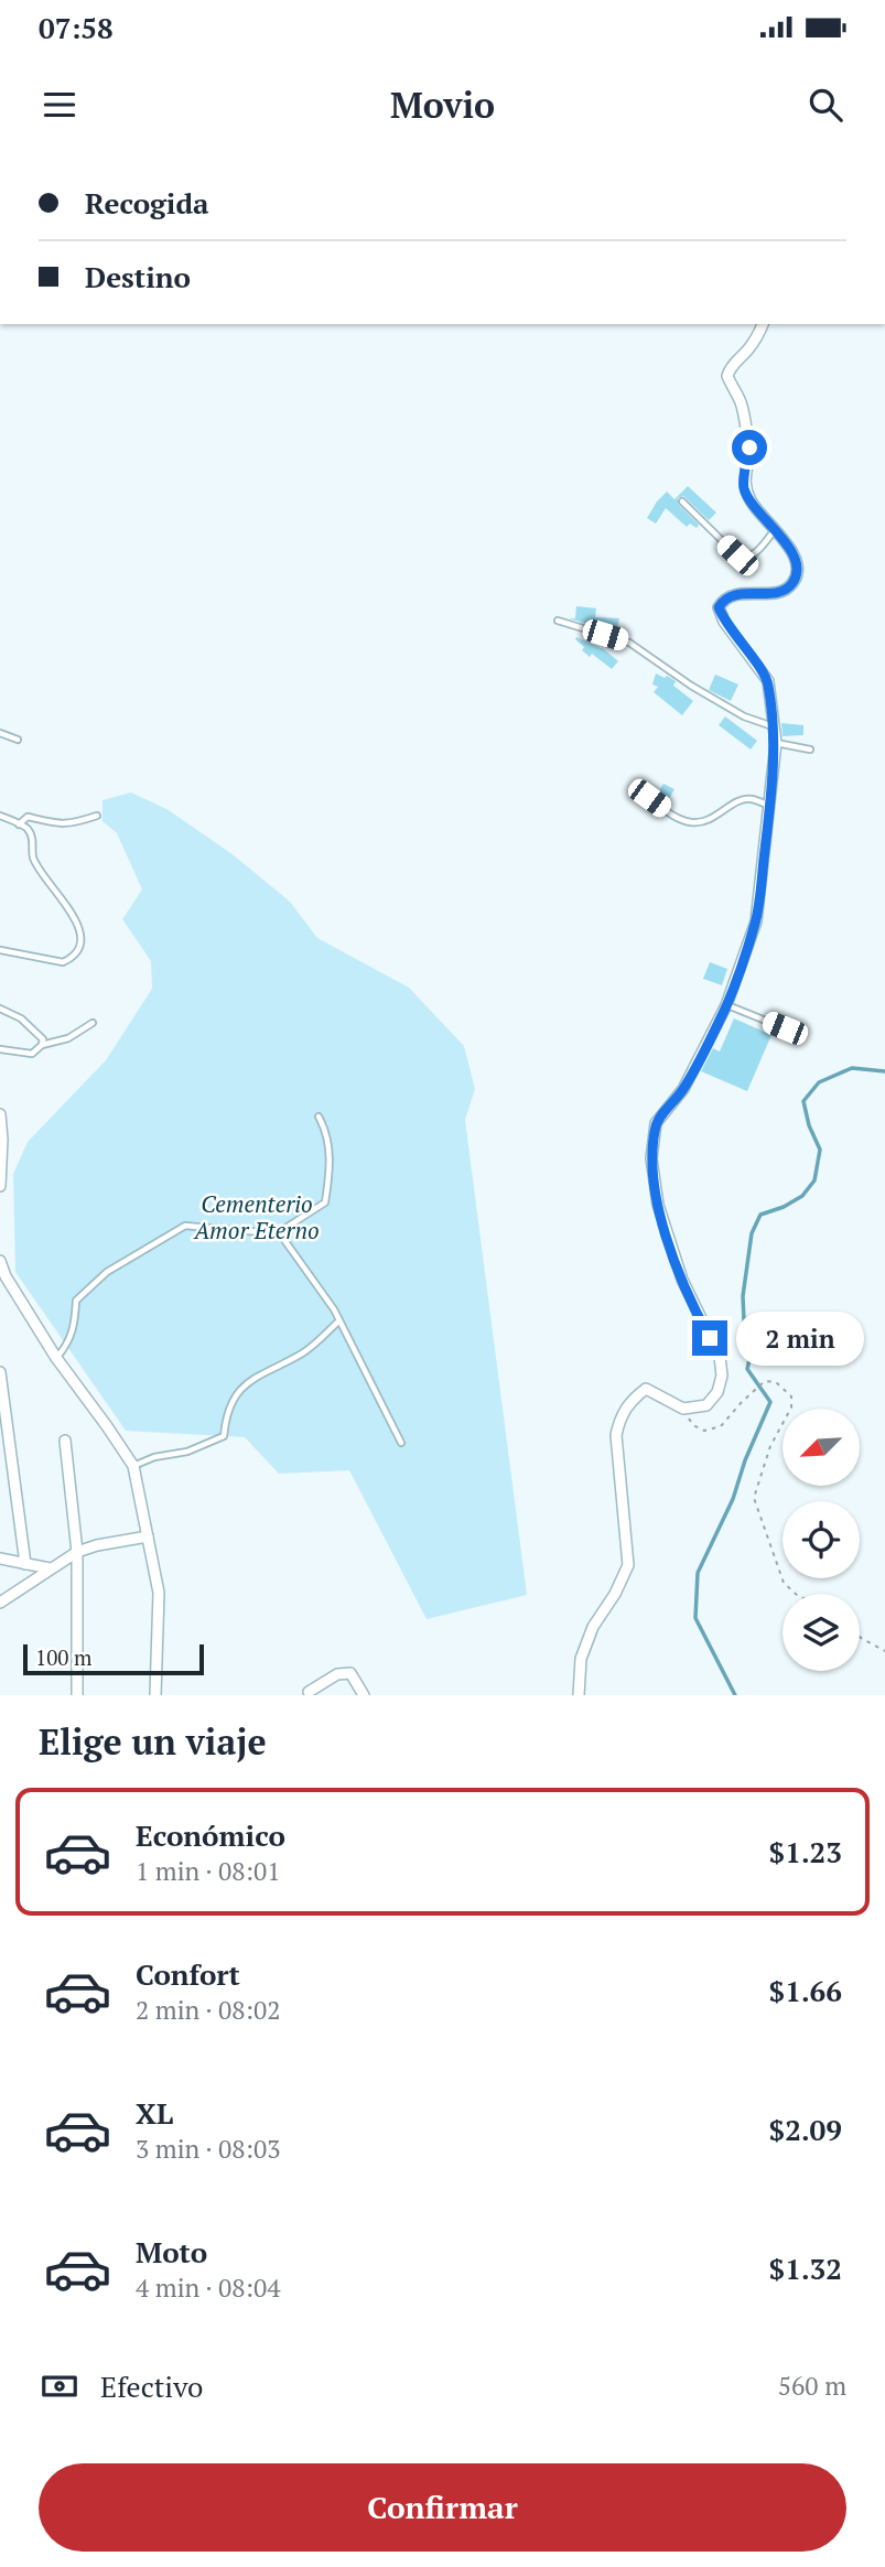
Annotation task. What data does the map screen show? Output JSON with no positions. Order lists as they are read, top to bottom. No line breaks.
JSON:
{"parks":["Cementerio Amor Eterno"],"scale_bar":"100 m","north":"bottom left","page":{"status":"07:58","header":"Movio","banner":["Recogida","Destino"],"bubble":"2 min","scale":"100 m","heading":"Elige un viaje","list":[{"name":"Económico","note":"1 min · 08:01","value":"$1.23"},{"name":"Confort","note":"2 min · 08:02","value":"$1.66"},{"name":"XL","note":"3 min · 08:03","value":"$2.09"},{"name":"Moto","note":"4 min · 08:04","value":"$1.32"}],"pay":["Efectivo","560 m"],"buttons":"Confirmar"}}
